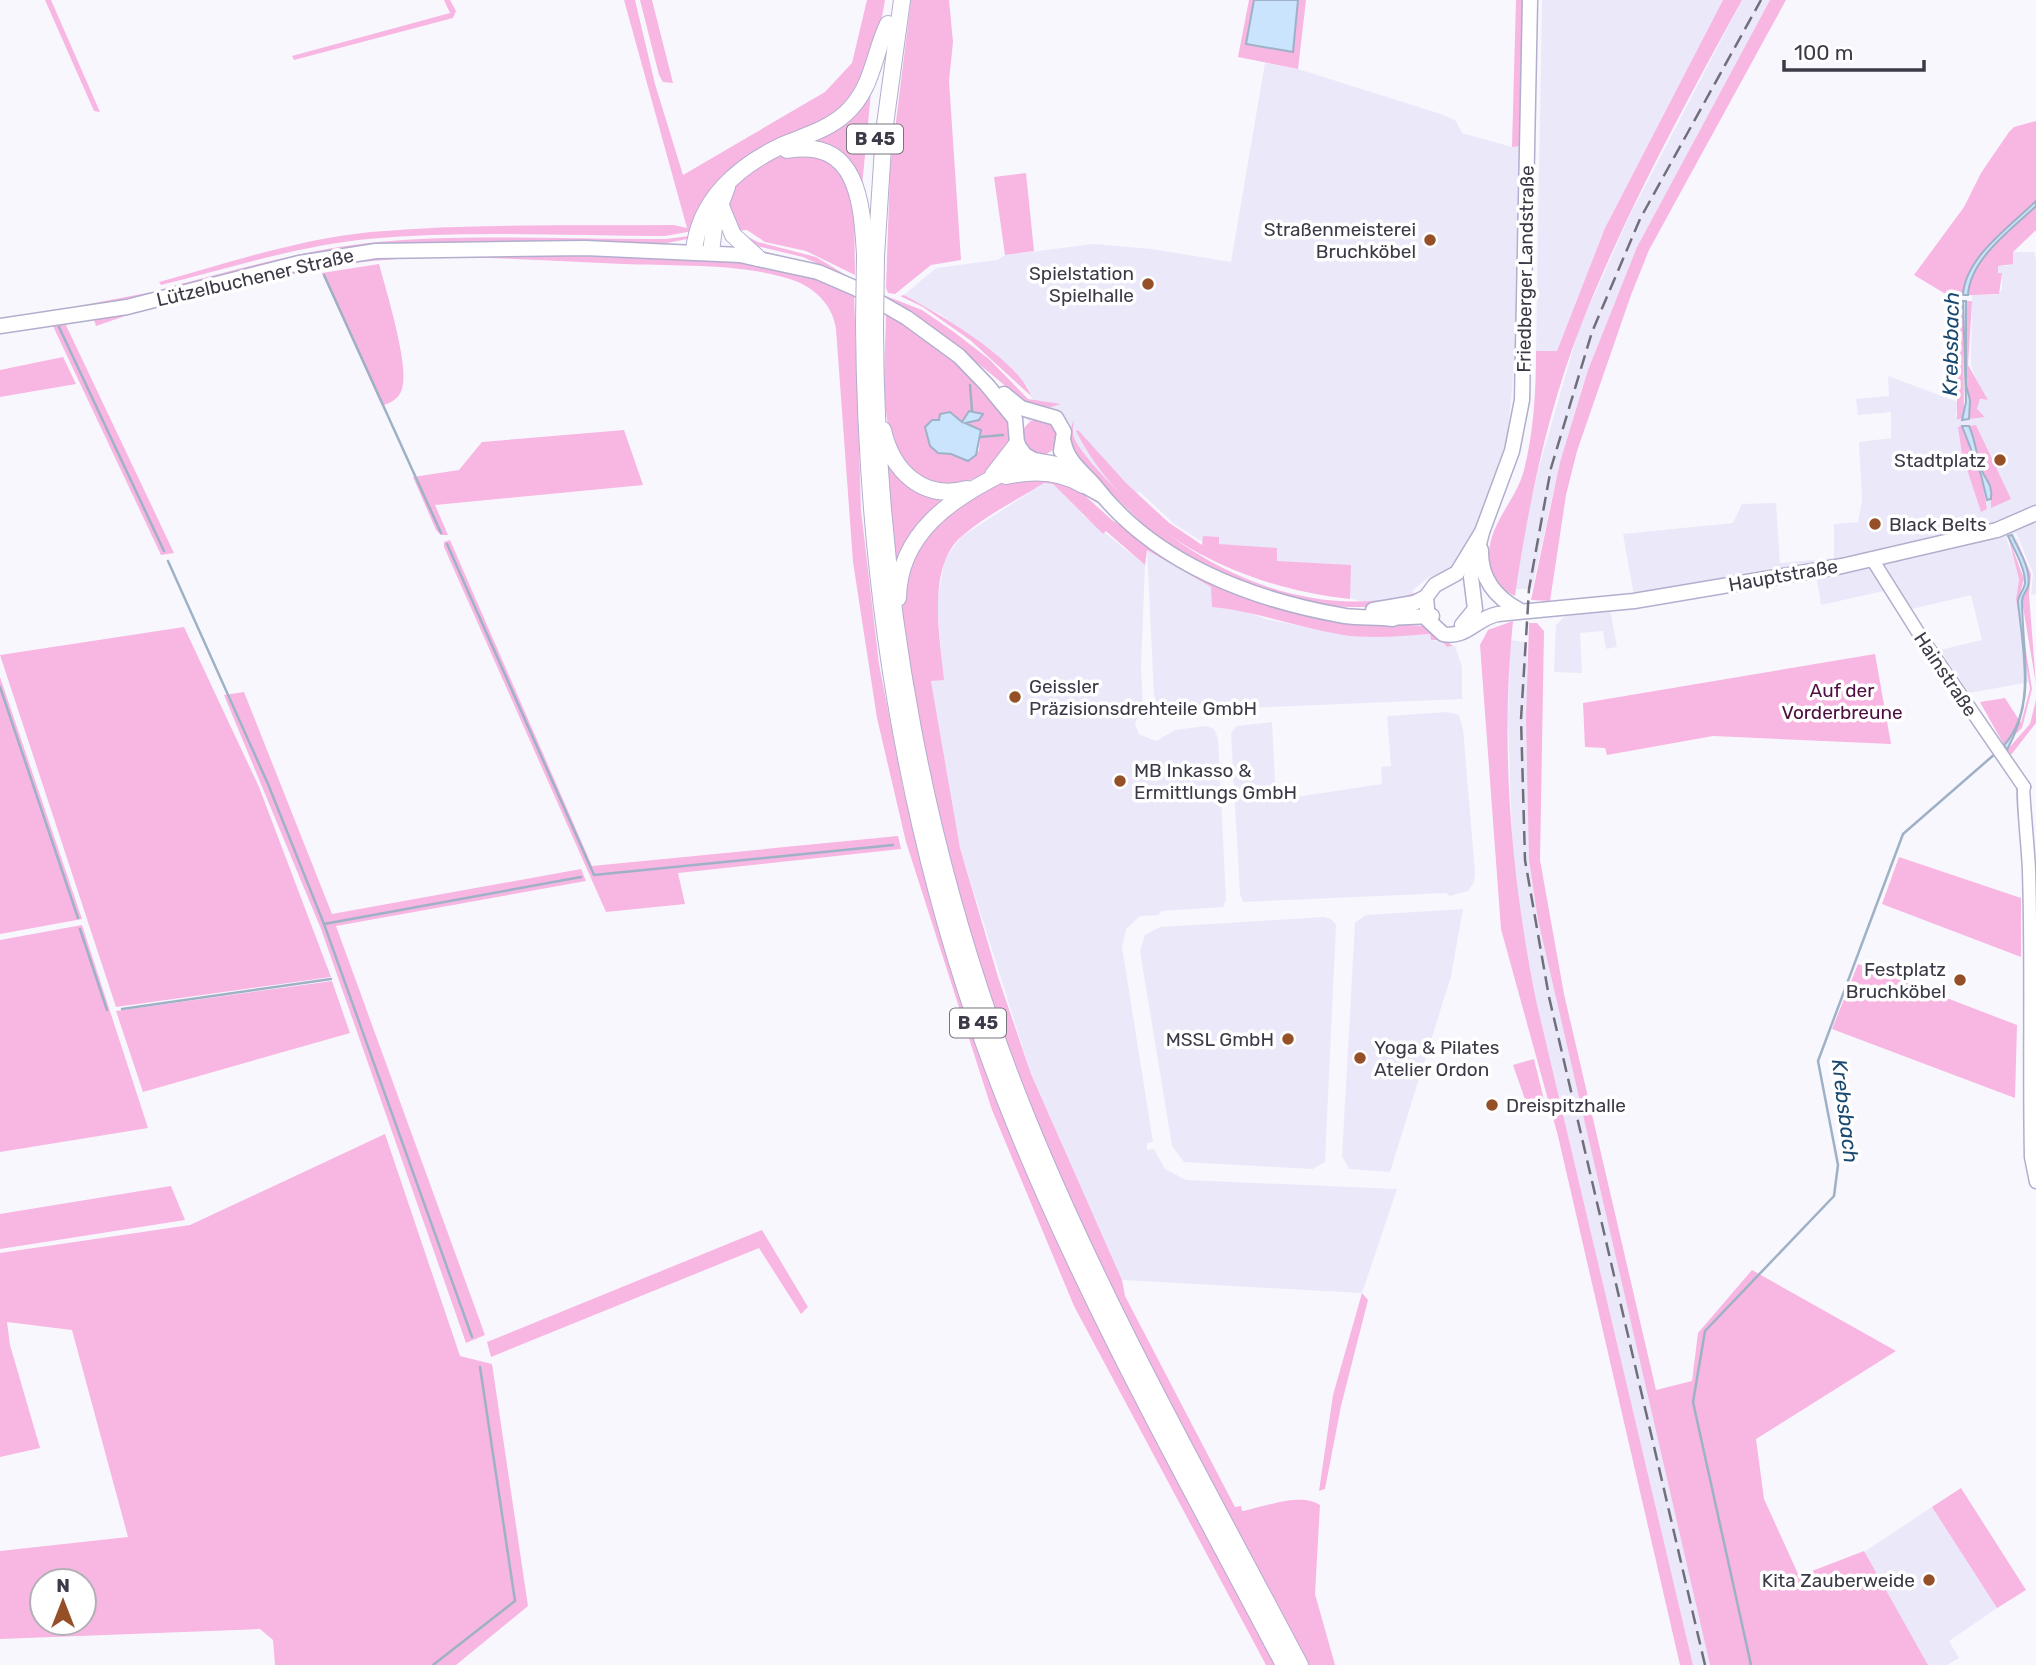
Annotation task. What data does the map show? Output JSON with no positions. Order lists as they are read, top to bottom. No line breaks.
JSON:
{"streets":{"highway":["B 45"],"main road":["Friedberger Landstraße","Lützelbuchener Straße","Hauptstraße"],"street":["Hainstraße"]},"crossings":[["Friedberger Landstraße","Hauptstraße"],["Hauptstraße","Hainstraße"]],"water":["Krebsbach"],"parks":["Auf der Vorderbreune"],"places":["Straßenmeisterei Bruchköbel","Spielstation Spielhalle","Stadtplatz","Black Belts","Geissler Präzisionsdrehteile GmbH","MB Inkasso & Ermittlungs GmbH","Festplatz Bruchköbel","MSSL GmbH","Yoga & Pilates Atelier Ordon","Dreispitzhalle","Kita Zauberweide"],"scale_bar":"100 m","north":"top"}
